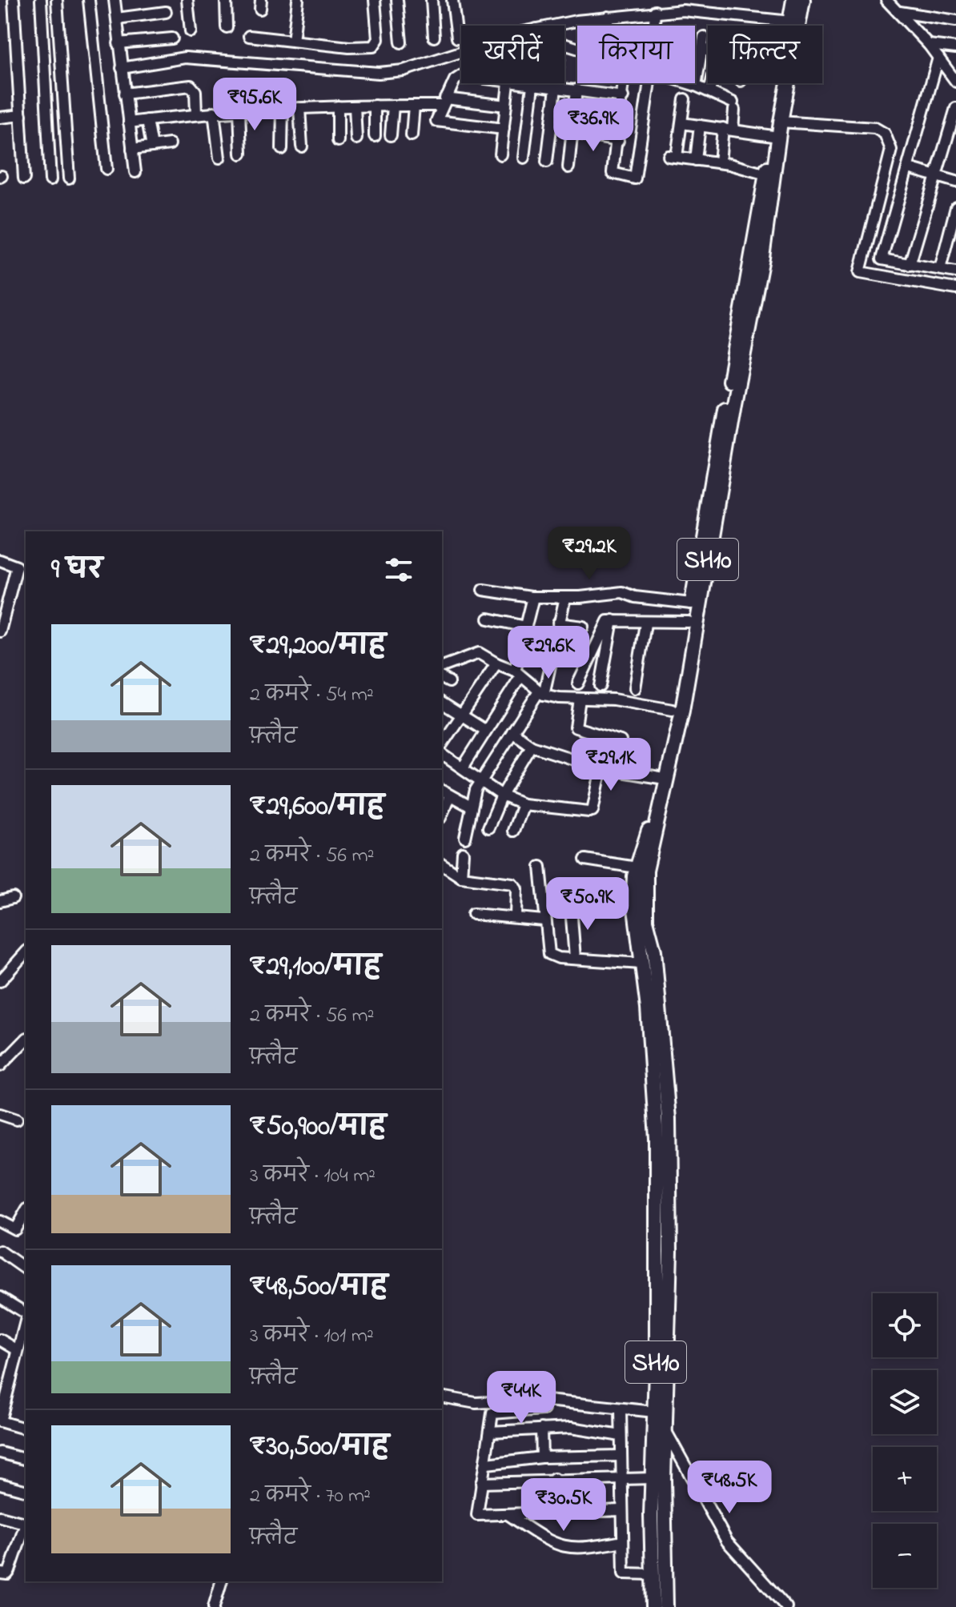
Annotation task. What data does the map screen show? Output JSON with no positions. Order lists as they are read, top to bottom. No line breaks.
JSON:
{"streets":{"main road":["SH10"]},"page":{"chip":["खरीदें","किराया","फ़िल्टर"],"price":["₹95.6K","₹36.9K","₹29.2K","₹29.6K","₹29.1K","₹50.9K","₹44K","₹48.5K","₹30.5K"],"heading":"9 घर","list":[{"name":"₹29,200/माह","note":"2 कमरे · 54 m² · फ़्लैट"},{"name":"₹29,600/माह","note":"2 कमरे · 56 m² · फ़्लैट"},{"name":"₹29,100/माह","note":"2 कमरे · 56 m² · फ़्लैट"},{"name":"₹50,900/माह","note":"3 कमरे · 104 m² · फ़्लैट"},{"name":"₹48,500/माह","note":"3 कमरे · 101 m² · फ़्लैट"},{"name":"₹30,500/माह","note":"2 कमरे · 70 m² · फ़्लैट"}],"map_buttons":["+","−"]}}
